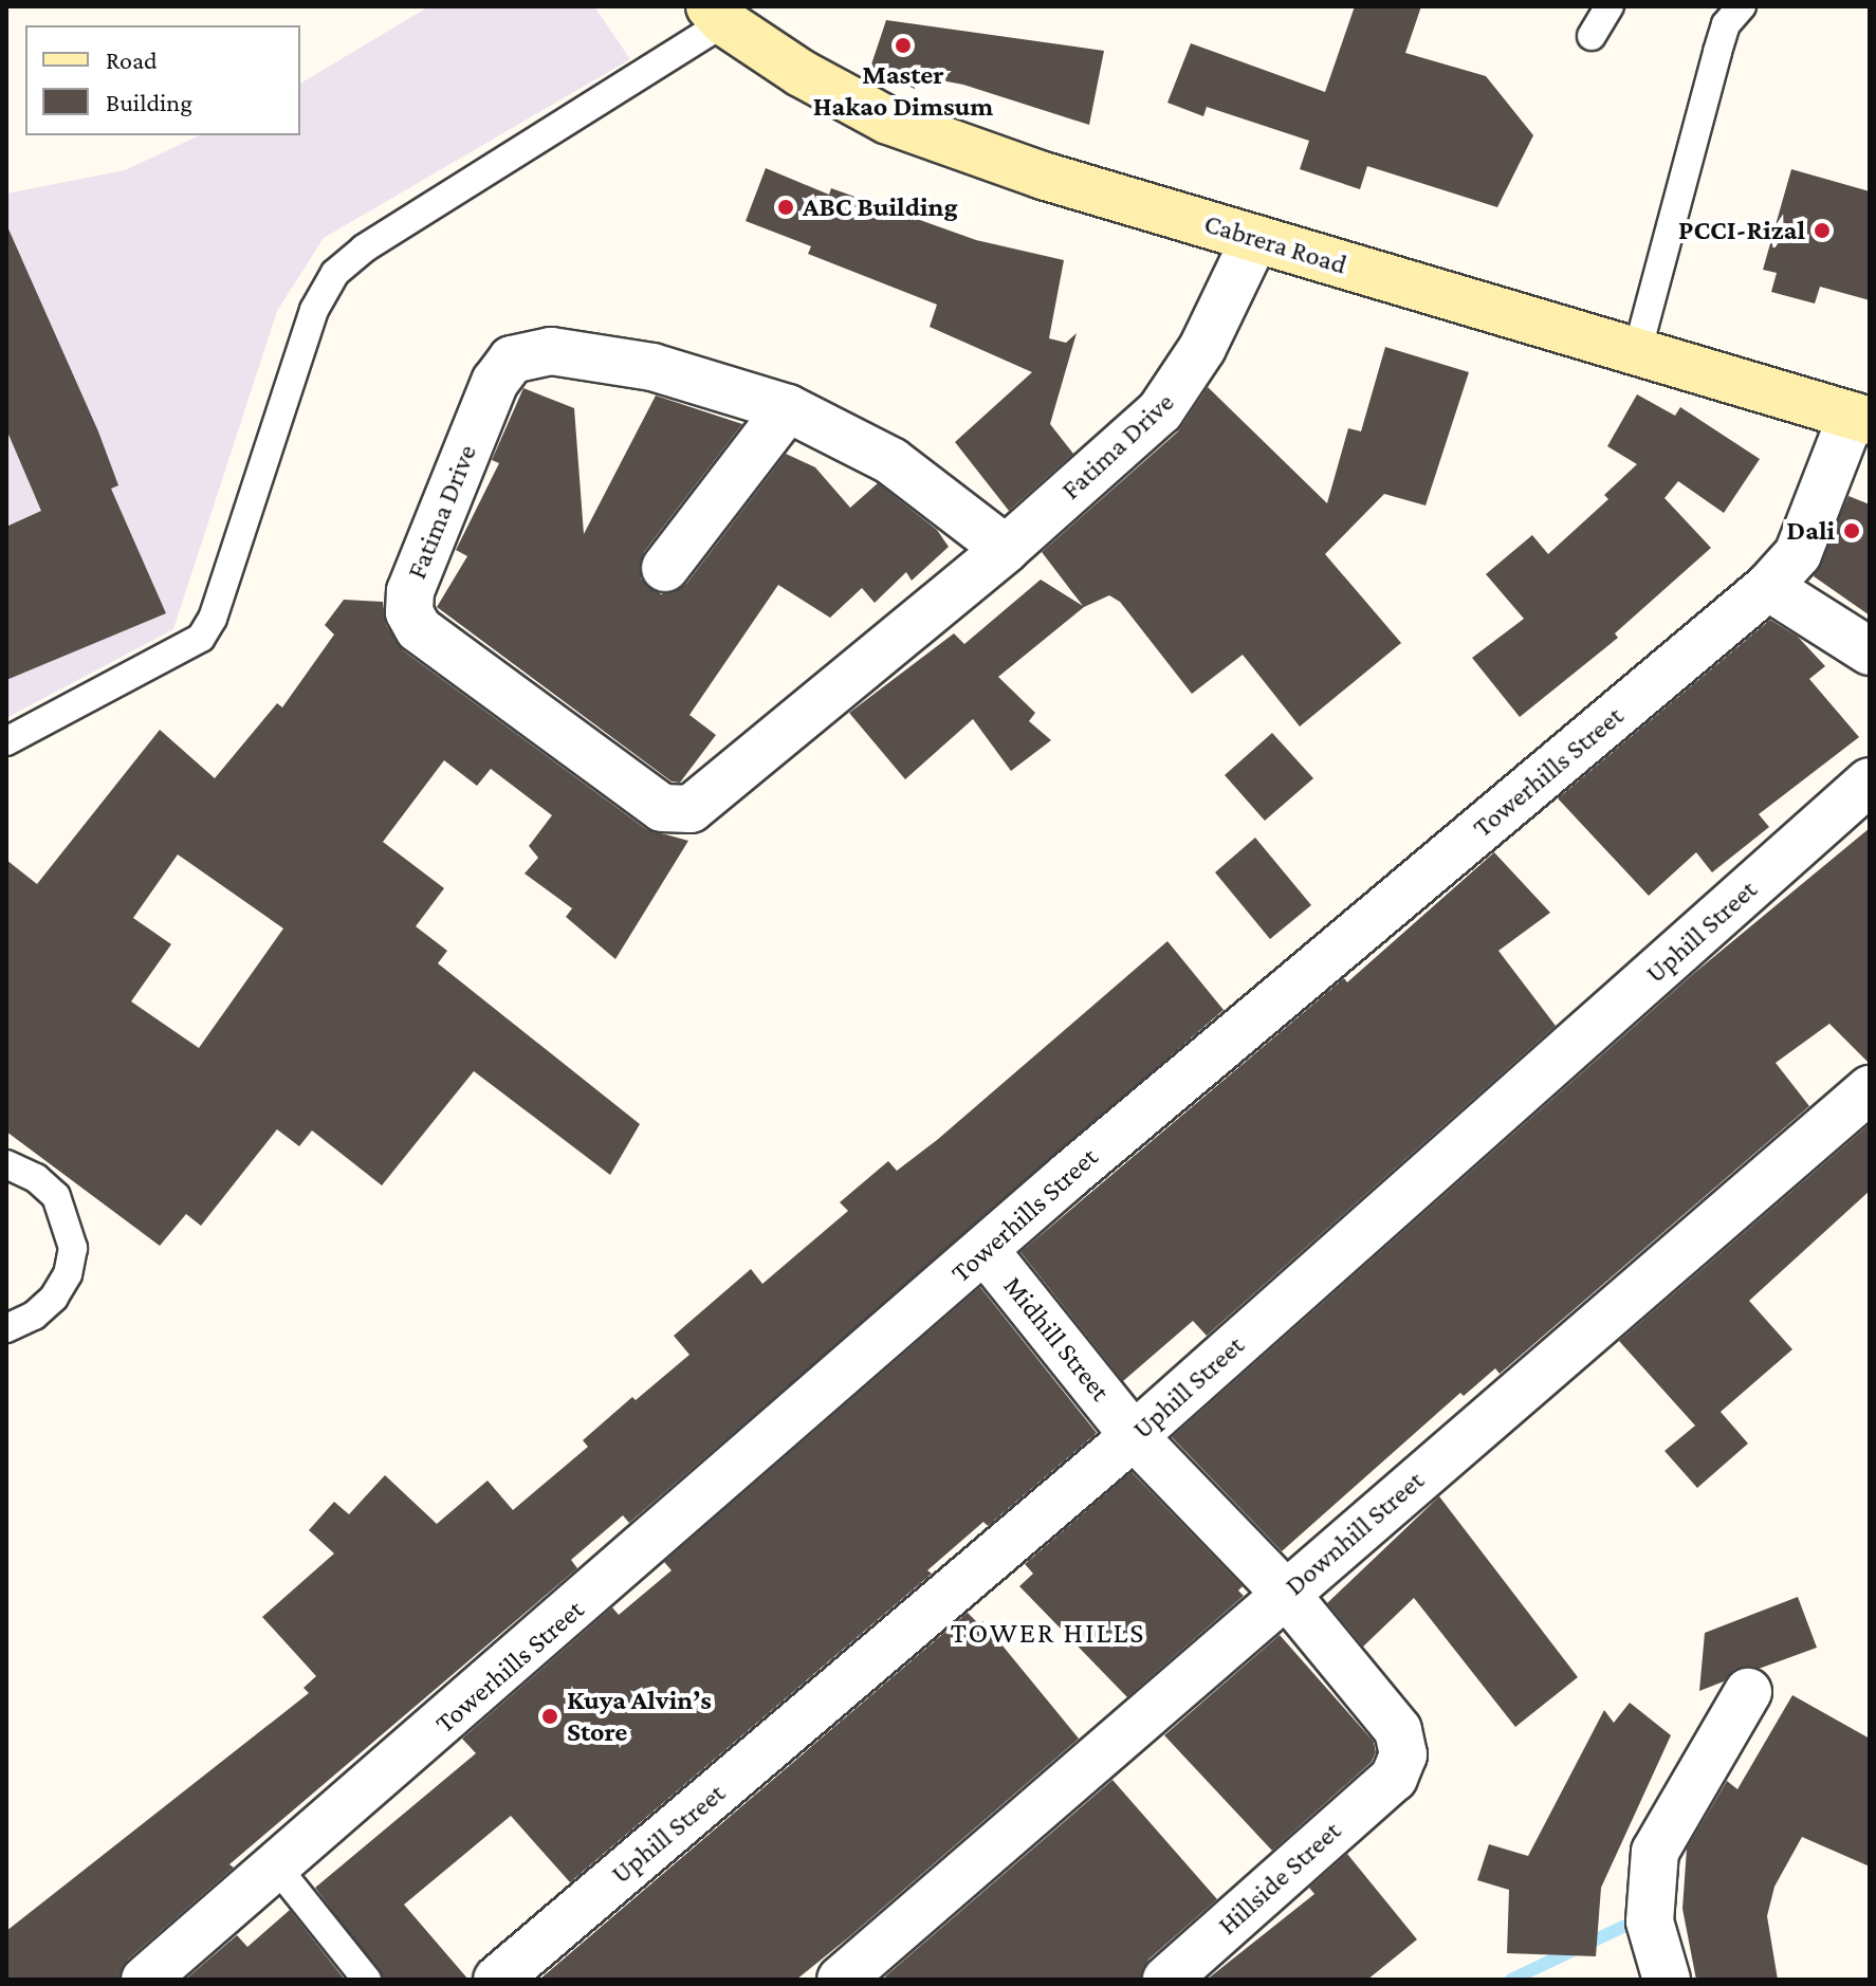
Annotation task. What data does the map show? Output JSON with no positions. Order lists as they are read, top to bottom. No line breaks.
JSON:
{"streets":{"main road":["Cabrera Road"],"street":["Fatima Drive","Towerhills Street","Uphill Street","Midhill Street","Downhill Street","Hillside Street"]},"crossings":[["Cabrera Road","Fatima Drive"],["Cabrera Road","Towerhills Street"],["Towerhills Street","Midhill Street"],["Uphill Street","Midhill Street"],["Midhill Street","Downhill Street"],["Midhill Street","Hillside Street"]],"districts":["TOWER HILLS"],"places":["Master Hakao Dimsum","ABC Building","PCCI-Rizal","Dali","Kuya Alvin’s Store"],"legend":["Road","Building"]}
